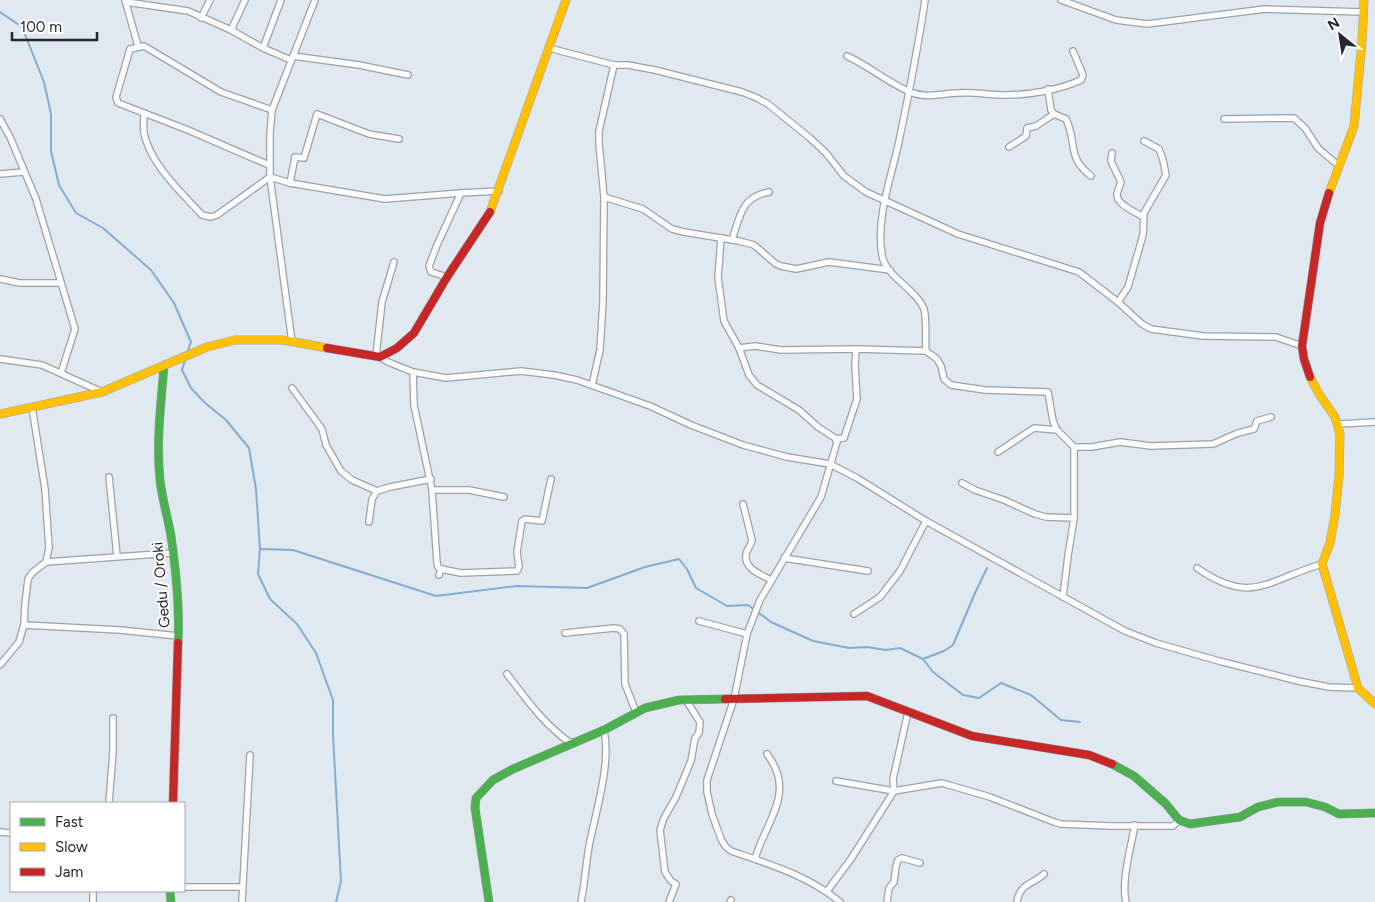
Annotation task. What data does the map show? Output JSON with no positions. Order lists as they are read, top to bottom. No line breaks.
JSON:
{"streets":{"street":["Gedu / Oroki"]},"legend":["Fast","Slow","Jam"],"scale_bar":"100 m","north":"top left"}
